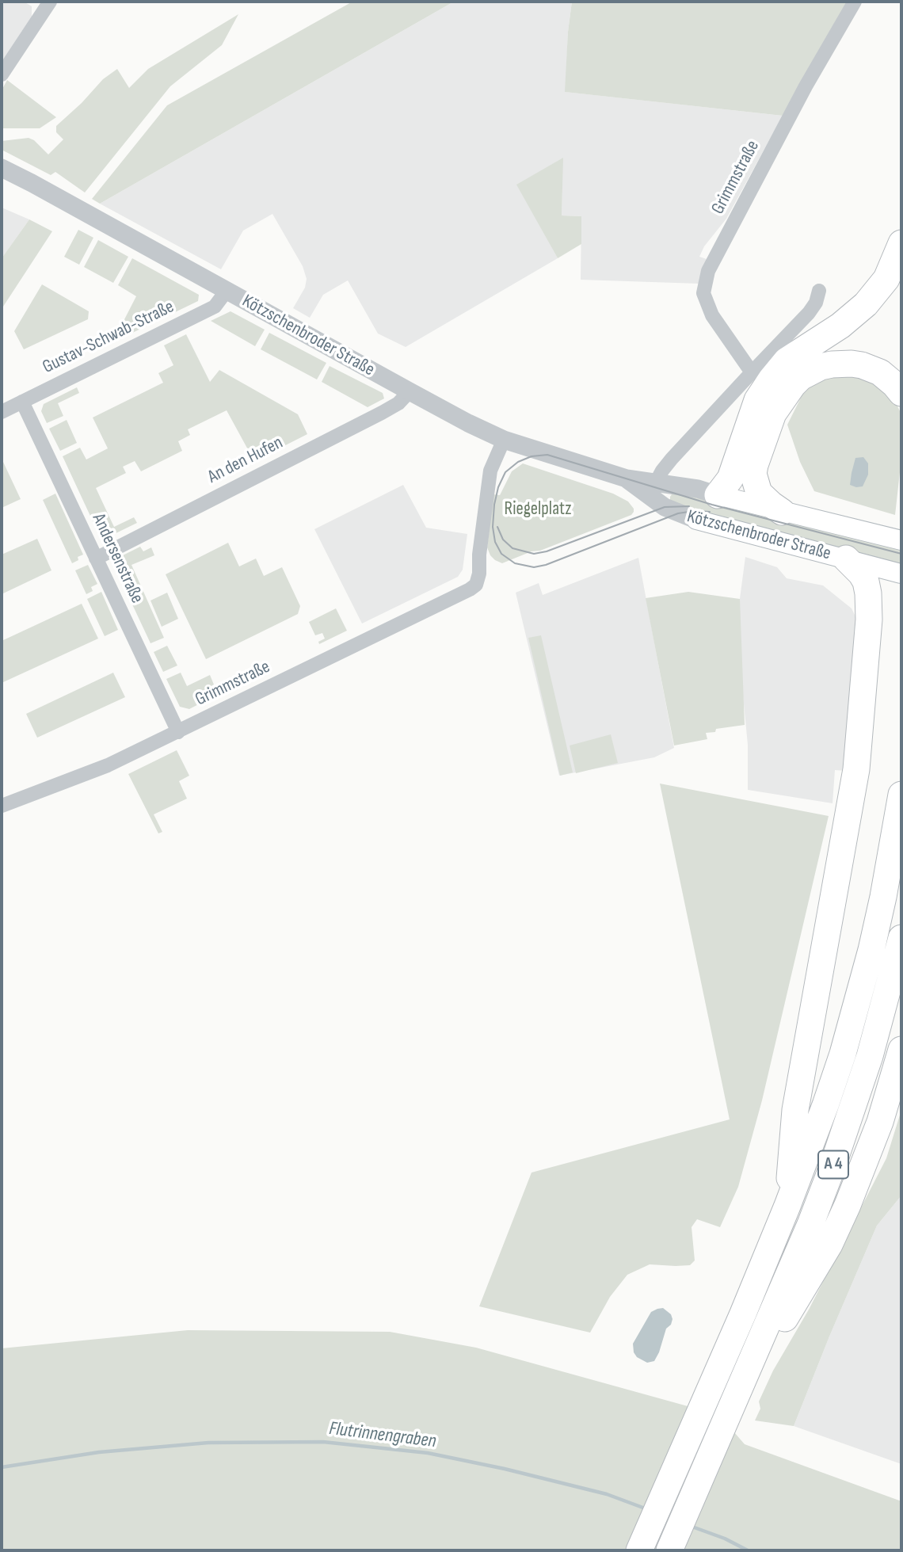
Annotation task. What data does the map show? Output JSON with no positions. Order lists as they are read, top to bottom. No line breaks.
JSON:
{"streets":{"highway":["A 4"],"main road":["Kötzschenbroder Straße"],"street":["Grimmstraße","Gustav-Schwab-Straße","An den Hufen","Andersenstraße"]},"crossings":[["Grimmstraße","Kötzschenbroder Straße"],["Grimmstraße","Andersenstraße"],["Kötzschenbroder Straße","Gustav-Schwab-Straße"],["Kötzschenbroder Straße","An den Hufen"],["Gustav-Schwab-Straße","Andersenstraße"],["An den Hufen","Andersenstraße"]],"water":["Flutrinnengraben"],"parks":["Riegelplatz"]}
